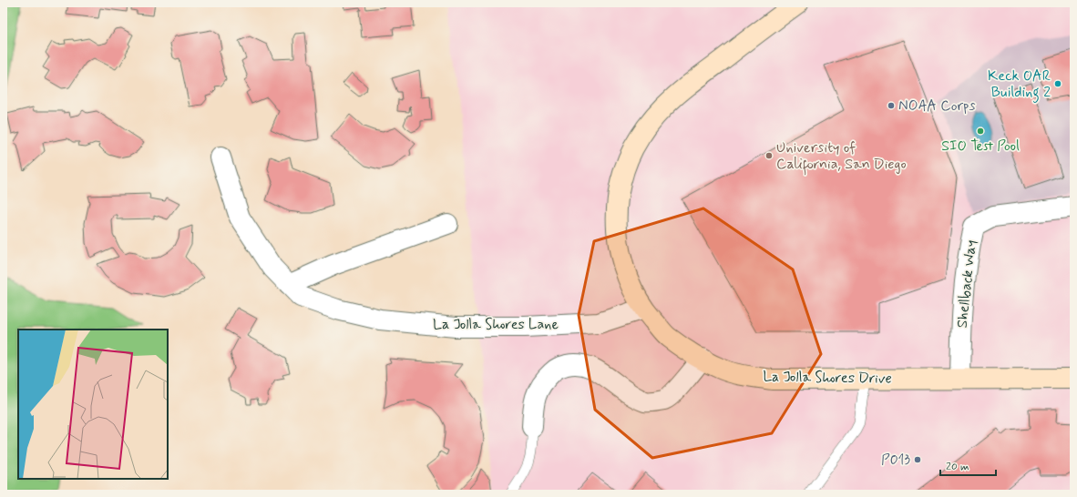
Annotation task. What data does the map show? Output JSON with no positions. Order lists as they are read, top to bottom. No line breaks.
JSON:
{"streets":{"main road":["La Jolla Shores Drive"],"street":["Shellback Way","La Jolla Shores Lane"]},"crossings":[["Shellback Way","La Jolla Shores Drive"],["La Jolla Shores Lane","La Jolla Shores Drive"]],"places":["Keck OAR Building 2","NOAA Corps","SIO Test Pool","University of California, San Diego","P013"],"scale_bar":"20 m"}
